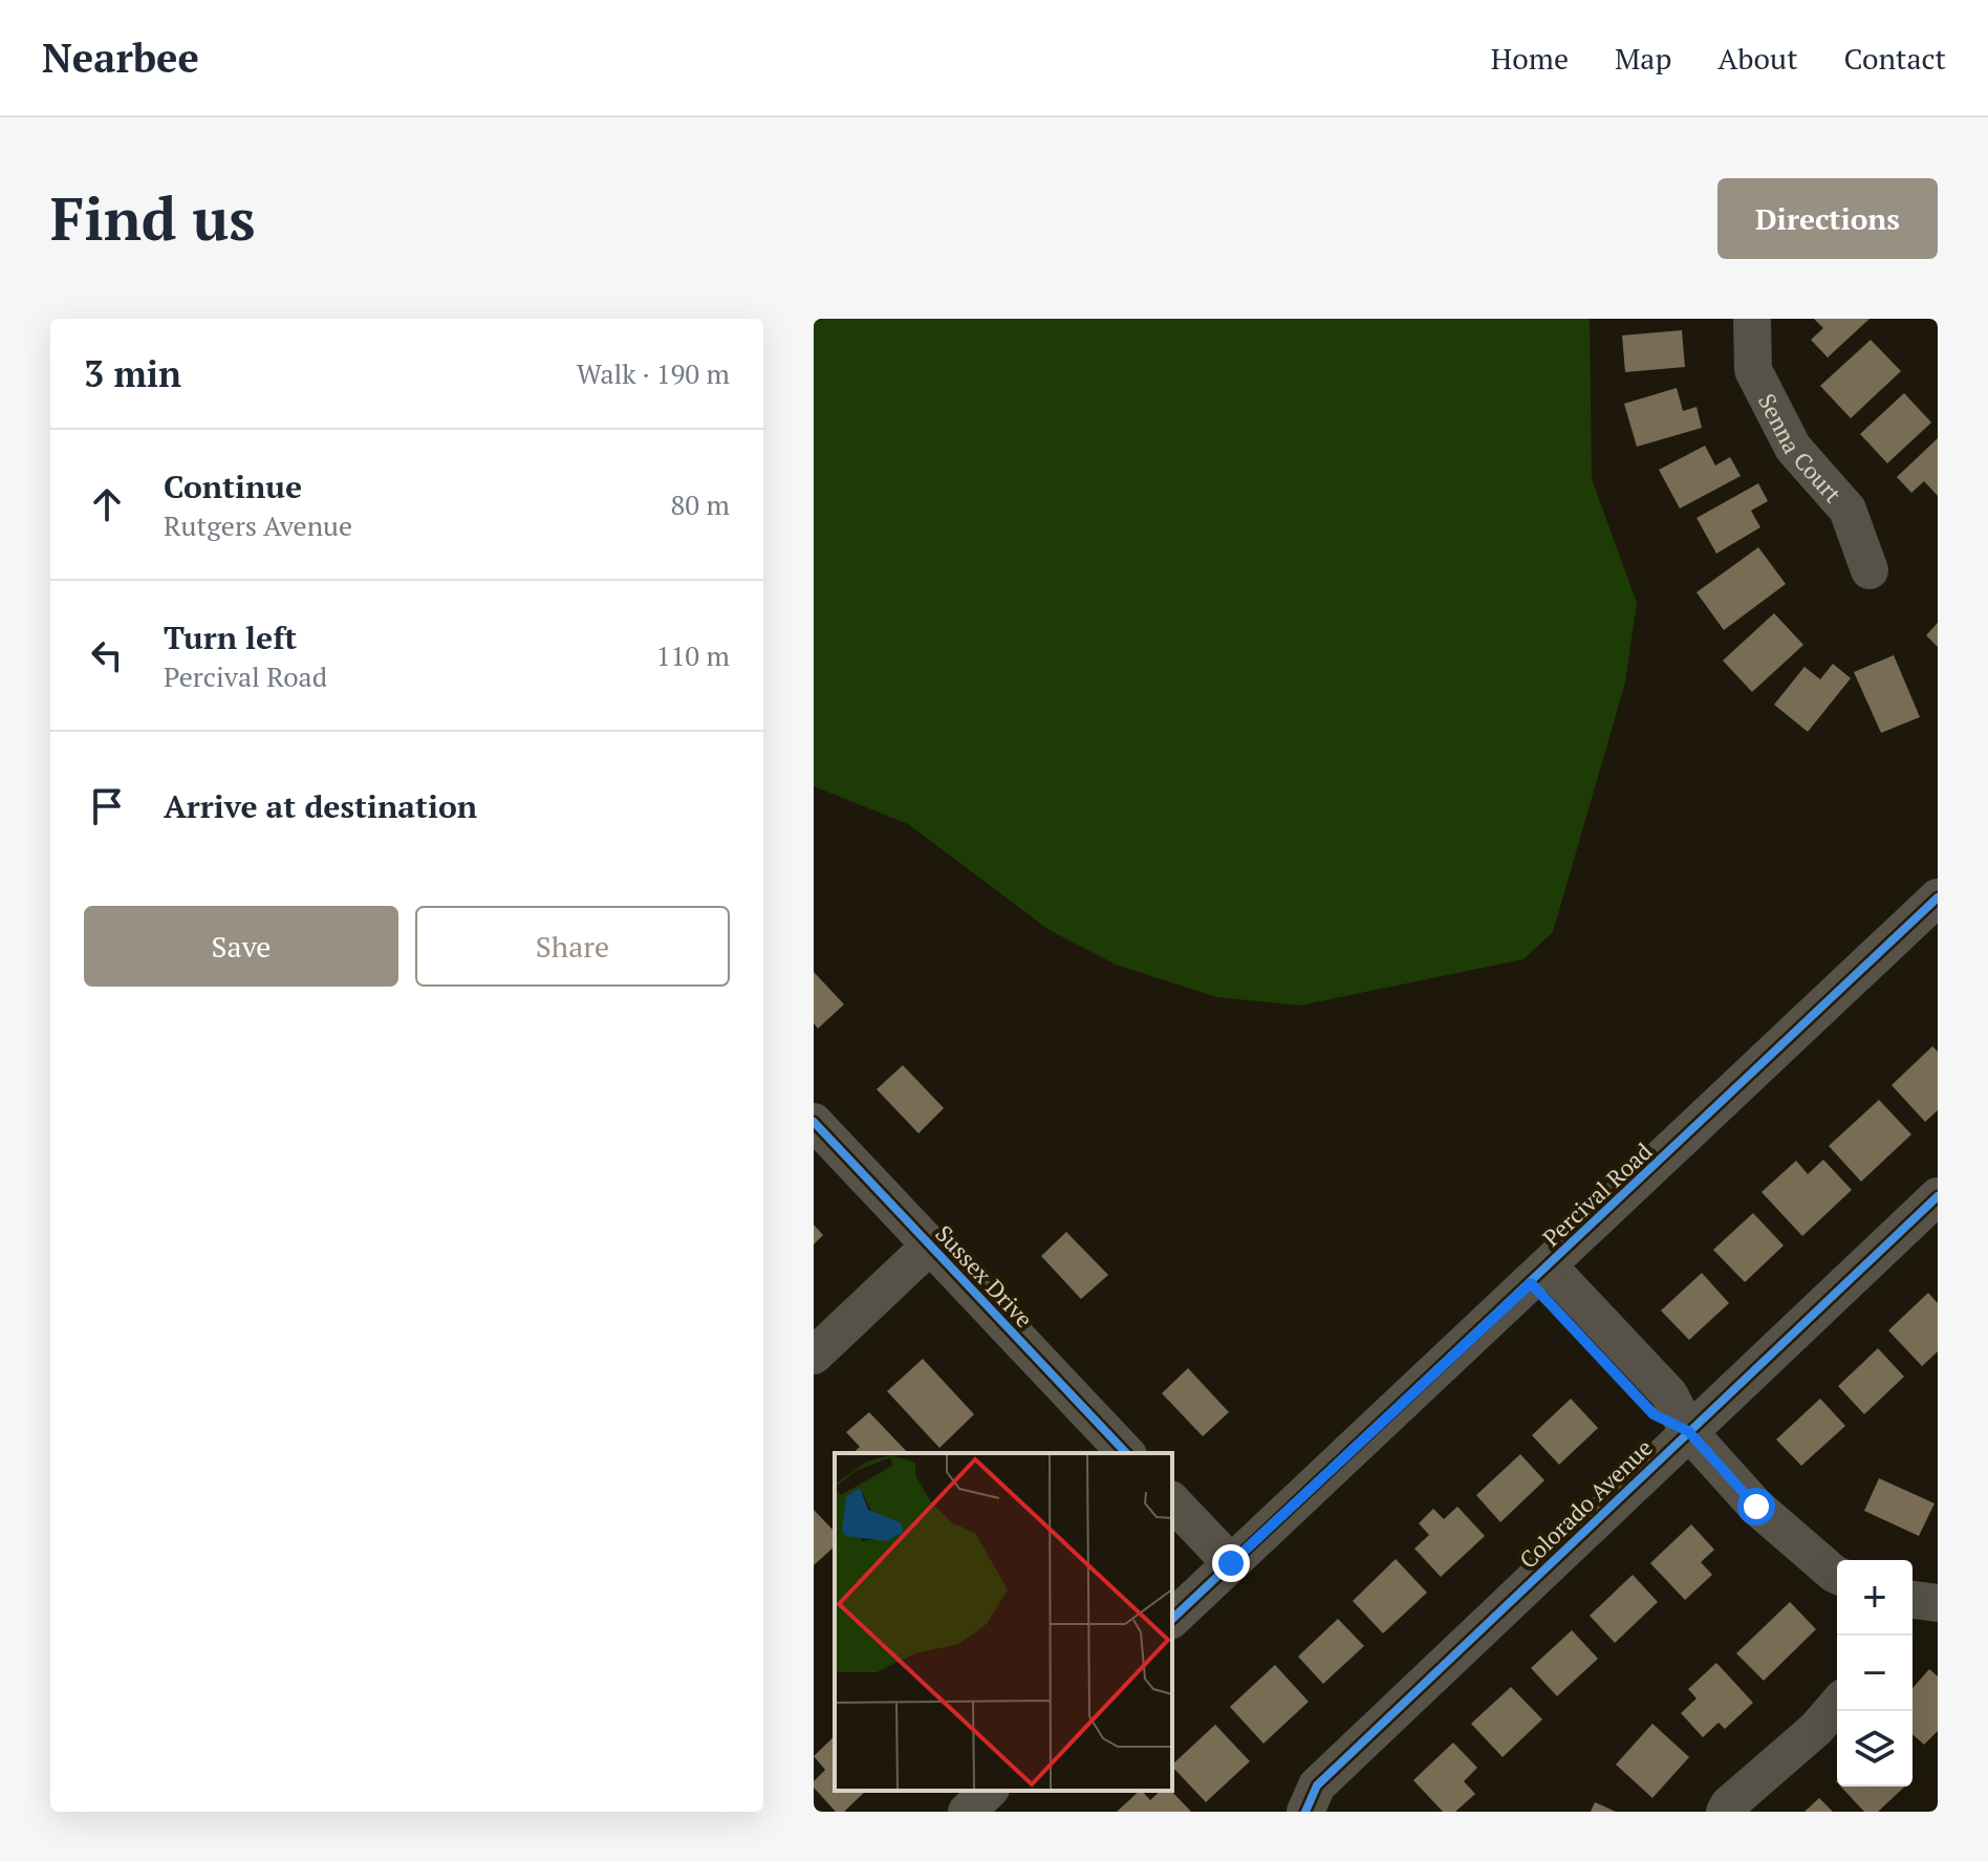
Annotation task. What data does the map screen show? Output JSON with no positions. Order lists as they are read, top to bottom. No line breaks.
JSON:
{"streets":{"street":["Senna Court","Percival Road","Sussex Drive","Colorado Avenue"]},"page":{"header":"Nearbee","nav":["Home","Map","About","Contact"],"buttons":["Directions",["Save","Share"]],"title":"Find us","heading":["3 min","Walk · 190 m"],"list":[["Continue","Rutgers Avenue","80 m"],["Turn left","Percival Road","110 m"],"Arrive at destination"],"map_buttons":["+","−"]}}
